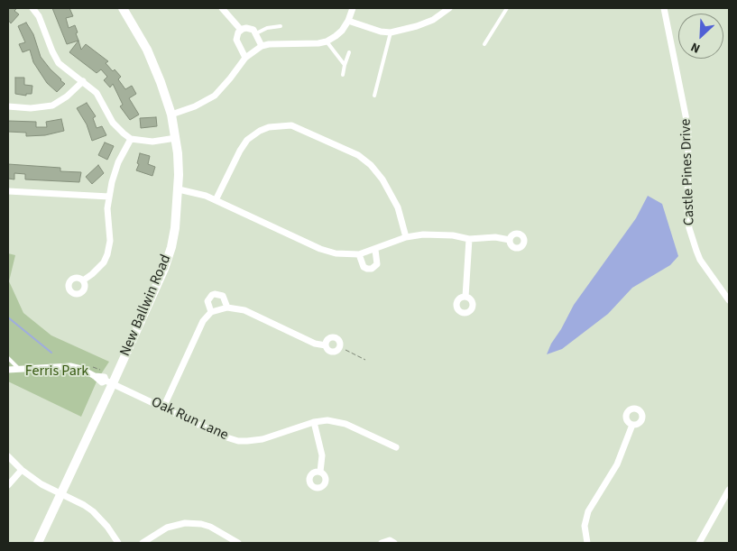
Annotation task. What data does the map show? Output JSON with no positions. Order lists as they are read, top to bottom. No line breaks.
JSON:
{"streets":{"main road":["New Ballwin Road"],"street":["Castle Pines Drive","Oak Run Lane"]},"crossings":[["New Ballwin Road","Oak Run Lane"]],"parks":["Ferris Park"],"north":"bottom left"}
